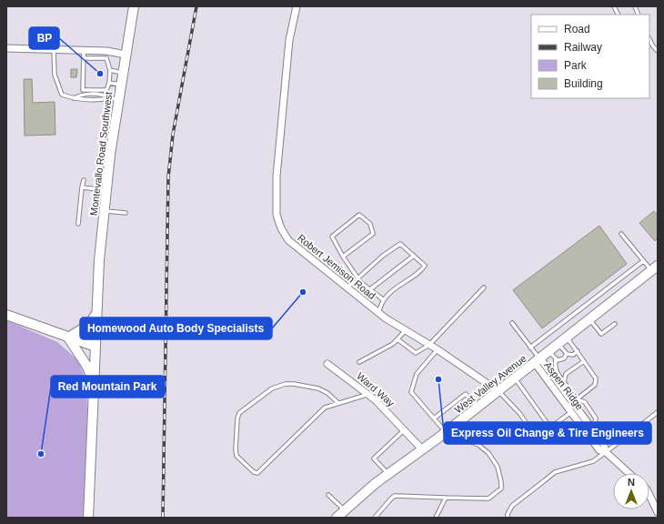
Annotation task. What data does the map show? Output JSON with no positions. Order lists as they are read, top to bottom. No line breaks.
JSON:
{"streets":{"main road":["Montevallo Road Southwest","West Valley Avenue"],"street":["Robert Jemison Road","Aspen Ridge","Ward Way"]},"crossings":[["Robert Jemison Road","West Valley Avenue"],["West Valley Avenue","Aspen Ridge"],["West Valley Avenue","Ward Way"]],"places":["BP","Homewood Auto Body Specialists","Express Oil Change & Tire Engineers","Red Mountain Park"],"legend":["Road","Railway","Park","Building"],"north":"top"}
